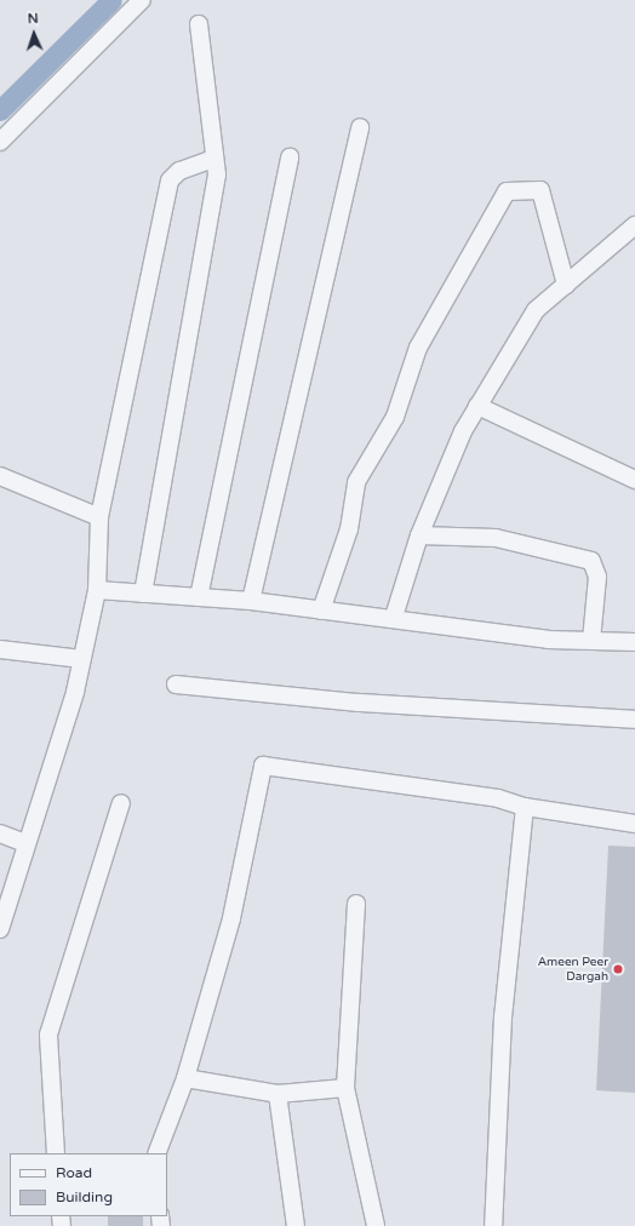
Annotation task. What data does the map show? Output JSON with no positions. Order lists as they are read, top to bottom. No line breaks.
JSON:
{"places":["Ameen Peer Dargah"],"legend":["Road","Building"],"north":"top"}
